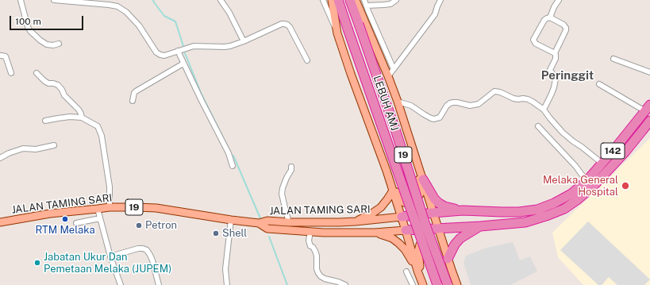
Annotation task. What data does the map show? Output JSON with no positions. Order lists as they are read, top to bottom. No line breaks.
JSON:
{"streets":{"highway":["LEBUH AMJ","142","19"],"main road":["JALAN TAMING SARI"]},"crossings":[["142","JALAN TAMING SARI"]],"districts":["Peringgit"],"places":["Melaka General Hospital","RTM Melaka","Petron","Shell","Jabatan Ukur Dan Pemetaan Melaka (JUPEM)"],"scale_bar":"100 m"}
